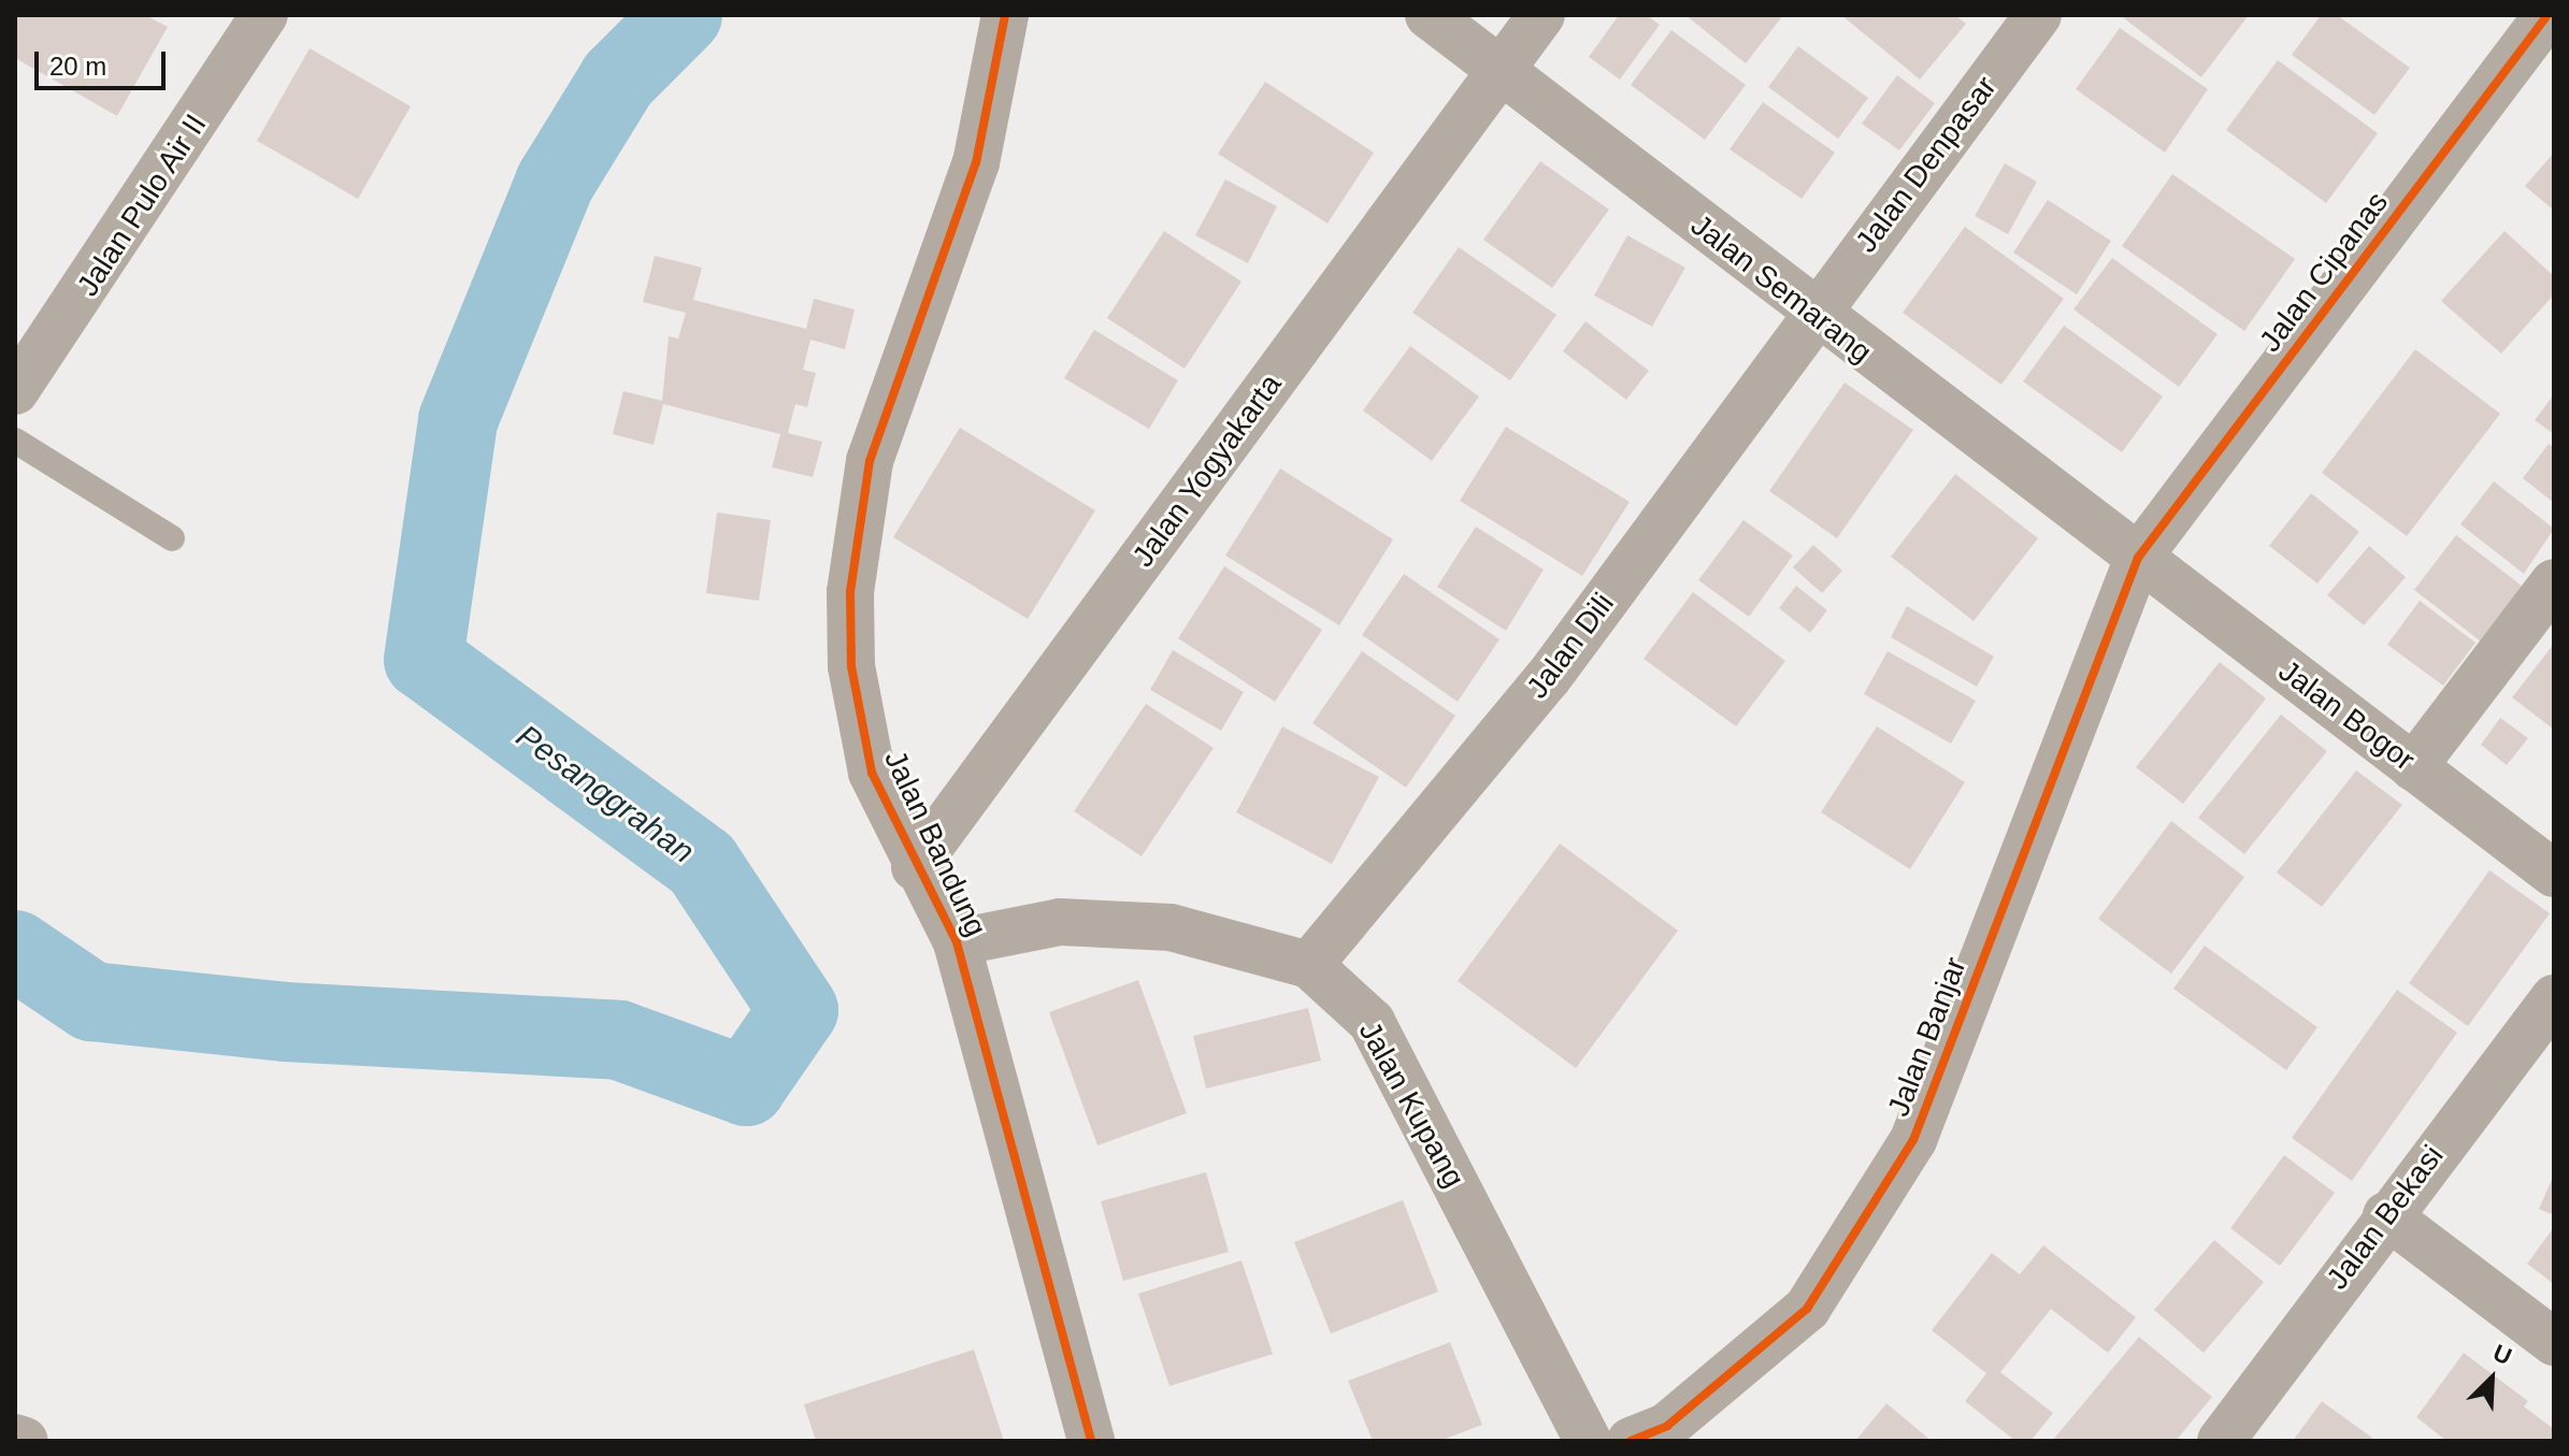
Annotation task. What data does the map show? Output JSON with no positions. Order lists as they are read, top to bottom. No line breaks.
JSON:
{"streets":{"street":["Jalan Denpasar","Jalan Pulo Air II","Jalan Cipanas","Jalan Semarang","Jalan Yogyakarta","Jalan Dili","Jalan Bogor","Jalan Bandung","Jalan Banjar","Jalan Kupang","Jalan Bekasi"]},"crossings":[["Jalan Denpasar","Jalan Semarang"],["Jalan Denpasar","Jalan Dili"],["Jalan Cipanas","Jalan Semarang"],["Jalan Cipanas","Jalan Bogor"],["Jalan Cipanas","Jalan Banjar"],["Jalan Semarang","Jalan Yogyakarta"],["Jalan Semarang","Jalan Dili"],["Jalan Semarang","Jalan Bogor"],["Jalan Semarang","Jalan Banjar"],["Jalan Yogyakarta","Jalan Bandung"],["Jalan Dili","Jalan Kupang"],["Jalan Bogor","Jalan Banjar"],["Jalan Bandung","Jalan Kupang"]],"water":["Pesanggrahan"],"scale_bar":"20 m","north":"top right"}
